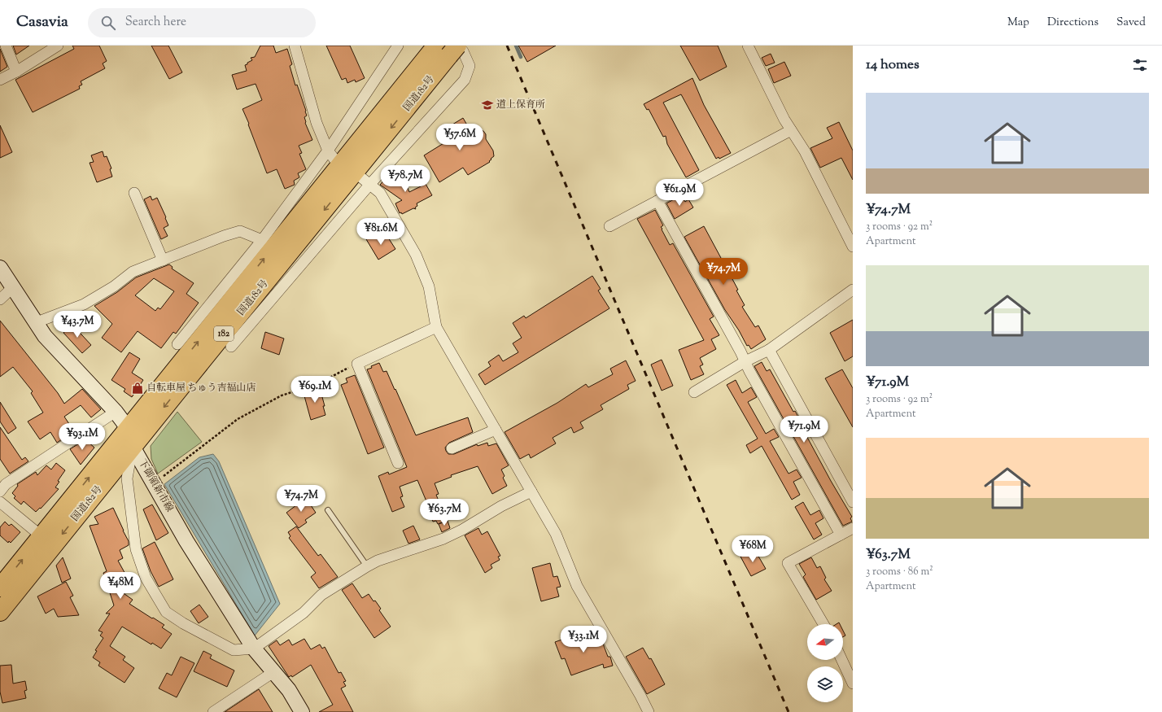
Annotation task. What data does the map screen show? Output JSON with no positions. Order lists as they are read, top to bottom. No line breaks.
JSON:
{"streets":{"highway":["国道182号","182"],"main road":["下御領新市線"]},"crossings":[["国道182号","下御領新市線"]],"places":{"school or university":["道上保育所"],"shop":["自転車屋 ちゅう吉福山店"]},"north":"left","page":{"header":"Casavia","search":"Search here","nav":["Map","Directions","Saved"],"heading":"14 homes","list":[{"name":"¥74.7M","note":"3 rooms · 92 m² · Apartment"},{"name":"¥71.9M","note":"3 rooms · 92 m² · Apartment"},{"name":"¥63.7M","note":"3 rooms · 86 m² · Apartment"}],"price":["¥57.6M","¥78.7M","¥61.9M","¥81.6M","¥74.7M","¥43.7M","¥69.1M","¥71.9M","¥93.1M","¥74.7M","¥63.7M","¥68M","¥48M","¥33.1M"]}}
